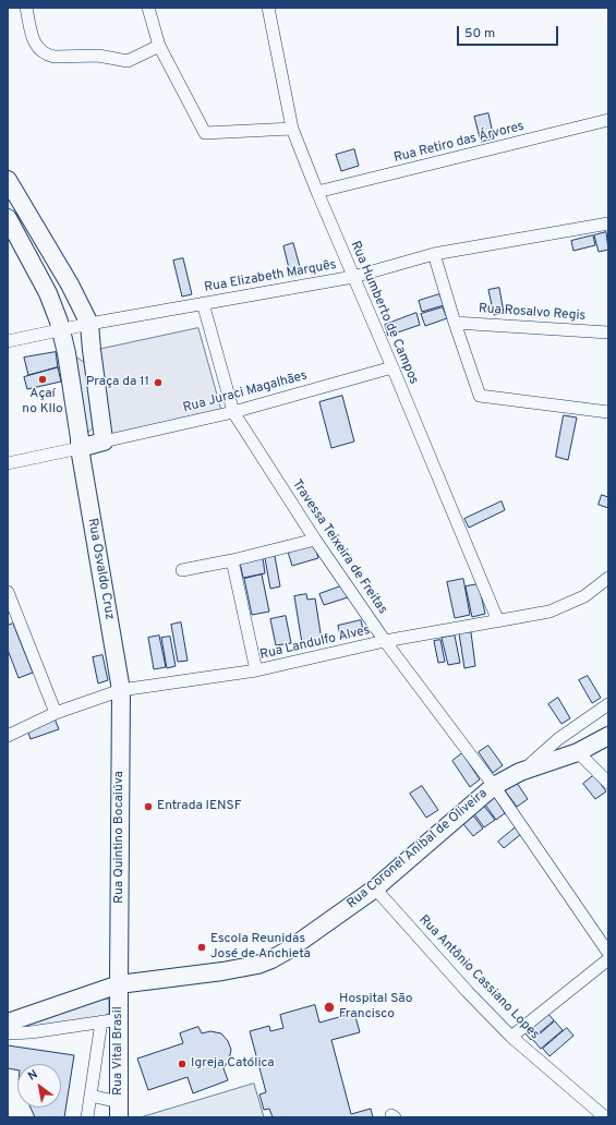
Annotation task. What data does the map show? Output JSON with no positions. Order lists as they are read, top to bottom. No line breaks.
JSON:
{"streets":{"main road":["Rua Osvaldo Cruz","Rua Quintino Bocaiúva","Rua Coronel Anibal de Oliveira","Rua Vital Brasil"],"street":["Rua Retiro das Árvores","Rua Elizabeth Marquês","Rua Humberto de Campos","Rua Rosalvo Regis","Rua Juraci Magalhães","Travessa Teixeira de Freitas","Rua Landulfo Alves","Rua Antônio Cassiano Lopes"]},"crossings":[["Rua Retiro das Árvores","Rua Humberto de Campos"],["Rua Elizabeth Marquês","Rua Humberto de Campos"],["Rua Elizabeth Marquês","Travessa Teixeira de Freitas"],["Rua Elizabeth Marquês","Rua Osvaldo Cruz"],["Rua Humberto de Campos","Rua Juraci Magalhães"],["Rua Humberto de Campos","Rua Landulfo Alves"],["Rua Juraci Magalhães","Travessa Teixeira de Freitas"],["Travessa Teixeira de Freitas","Rua Landulfo Alves"],["Travessa Teixeira de Freitas","Rua Coronel Anibal de Oliveira"],["Rua Osvaldo Cruz","Rua Landulfo Alves"],["Rua Osvaldo Cruz","Rua Quintino Bocaiúva"],["Rua Landulfo Alves","Rua Quintino Bocaiúva"],["Rua Quintino Bocaiúva","Rua Coronel Anibal de Oliveira"],["Rua Quintino Bocaiúva","Rua Vital Brasil"],["Rua Coronel Anibal de Oliveira","Rua Antônio Cassiano Lopes"],["Rua Coronel Anibal de Oliveira","Rua Vital Brasil"]],"places":["Açaí no KIlo","Praça da 11","Entrada IENSF","Escola Reunidas José de Anchieta","Hospital São Francisco","Igreja Católica"],"scale_bar":"50 m","north":"top left"}
